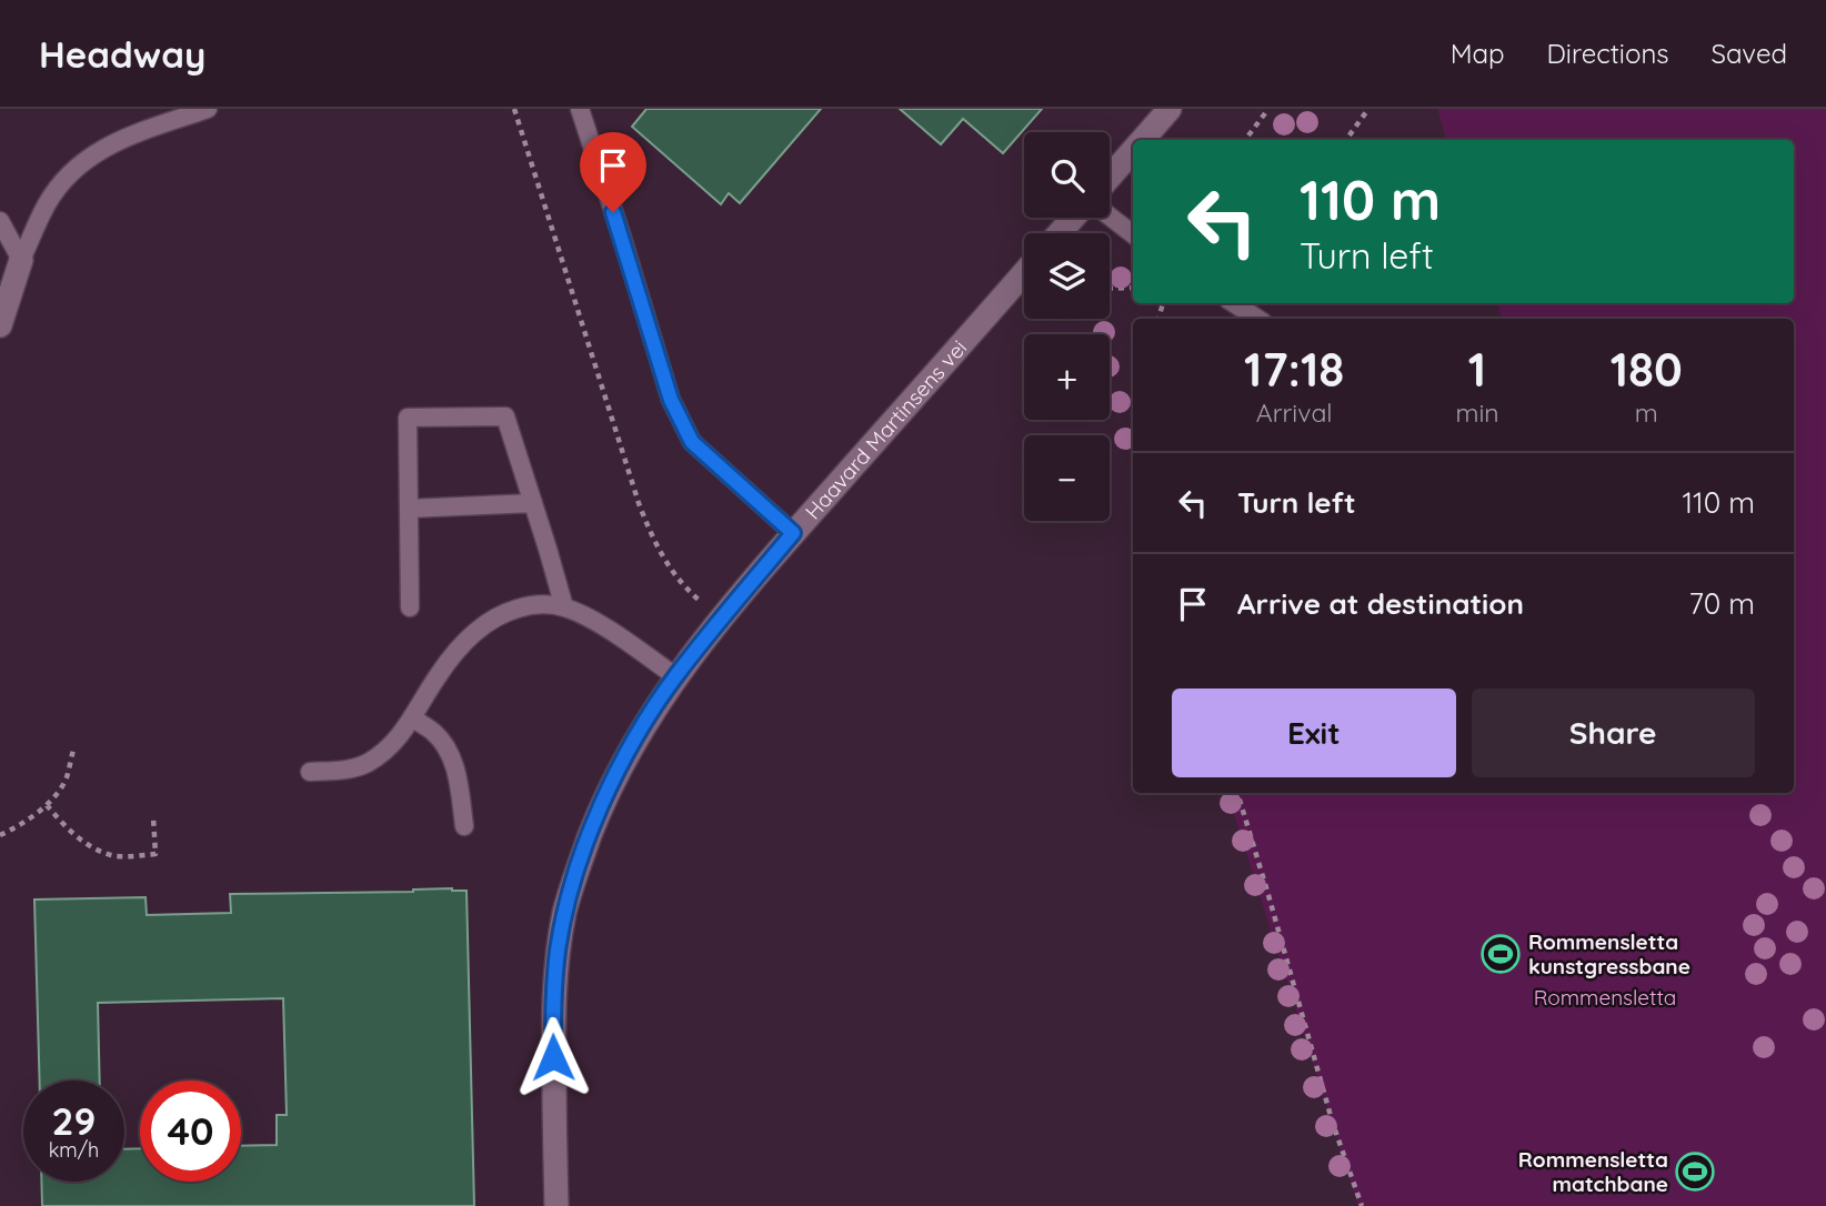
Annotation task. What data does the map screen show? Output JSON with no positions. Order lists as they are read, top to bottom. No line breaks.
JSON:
{"streets":{"street":["Haavard Martinsens vei"]},"parks":["Rommensletta"],"places":{"sports":["Rommensletta kunstgressbane","Rommensletta matchbane"]},"page":{"header":"Headway","nav":["Map","Directions","Saved"],"map_buttons":["+","−"],"turn":["110 m","Turn left"],"eta":["17:18","Arrival","1","min","180","m"],"list":[{"name":"Turn left","value":"110 m"},{"name":"Arrive at destination","value":"70 m"}],"buttons":["Exit","Share"],"speed":"29 km/h","limit":"40"}}
